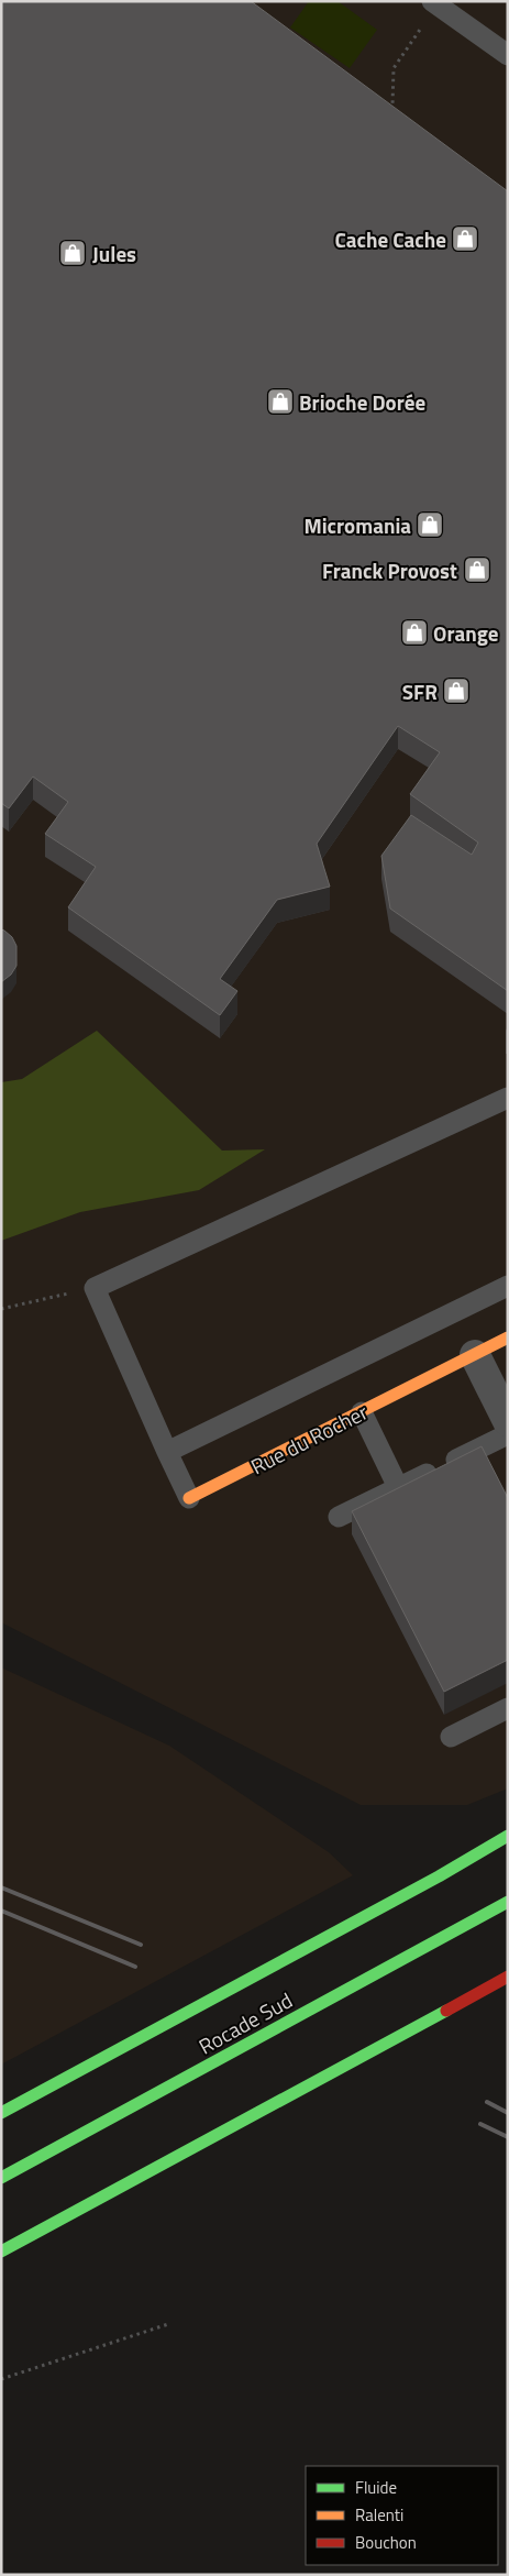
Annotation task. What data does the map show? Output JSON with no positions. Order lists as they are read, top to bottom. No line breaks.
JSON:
{"streets":{"main road":["Rue du Rocher","Rocade Sud"]},"places":{"shop":["Cache Cache","Jules","Brioche Dorée","Micromania","Franck Provost","Orange","SFR"]},"legend":["Fluide","Ralenti","Bouchon"]}
